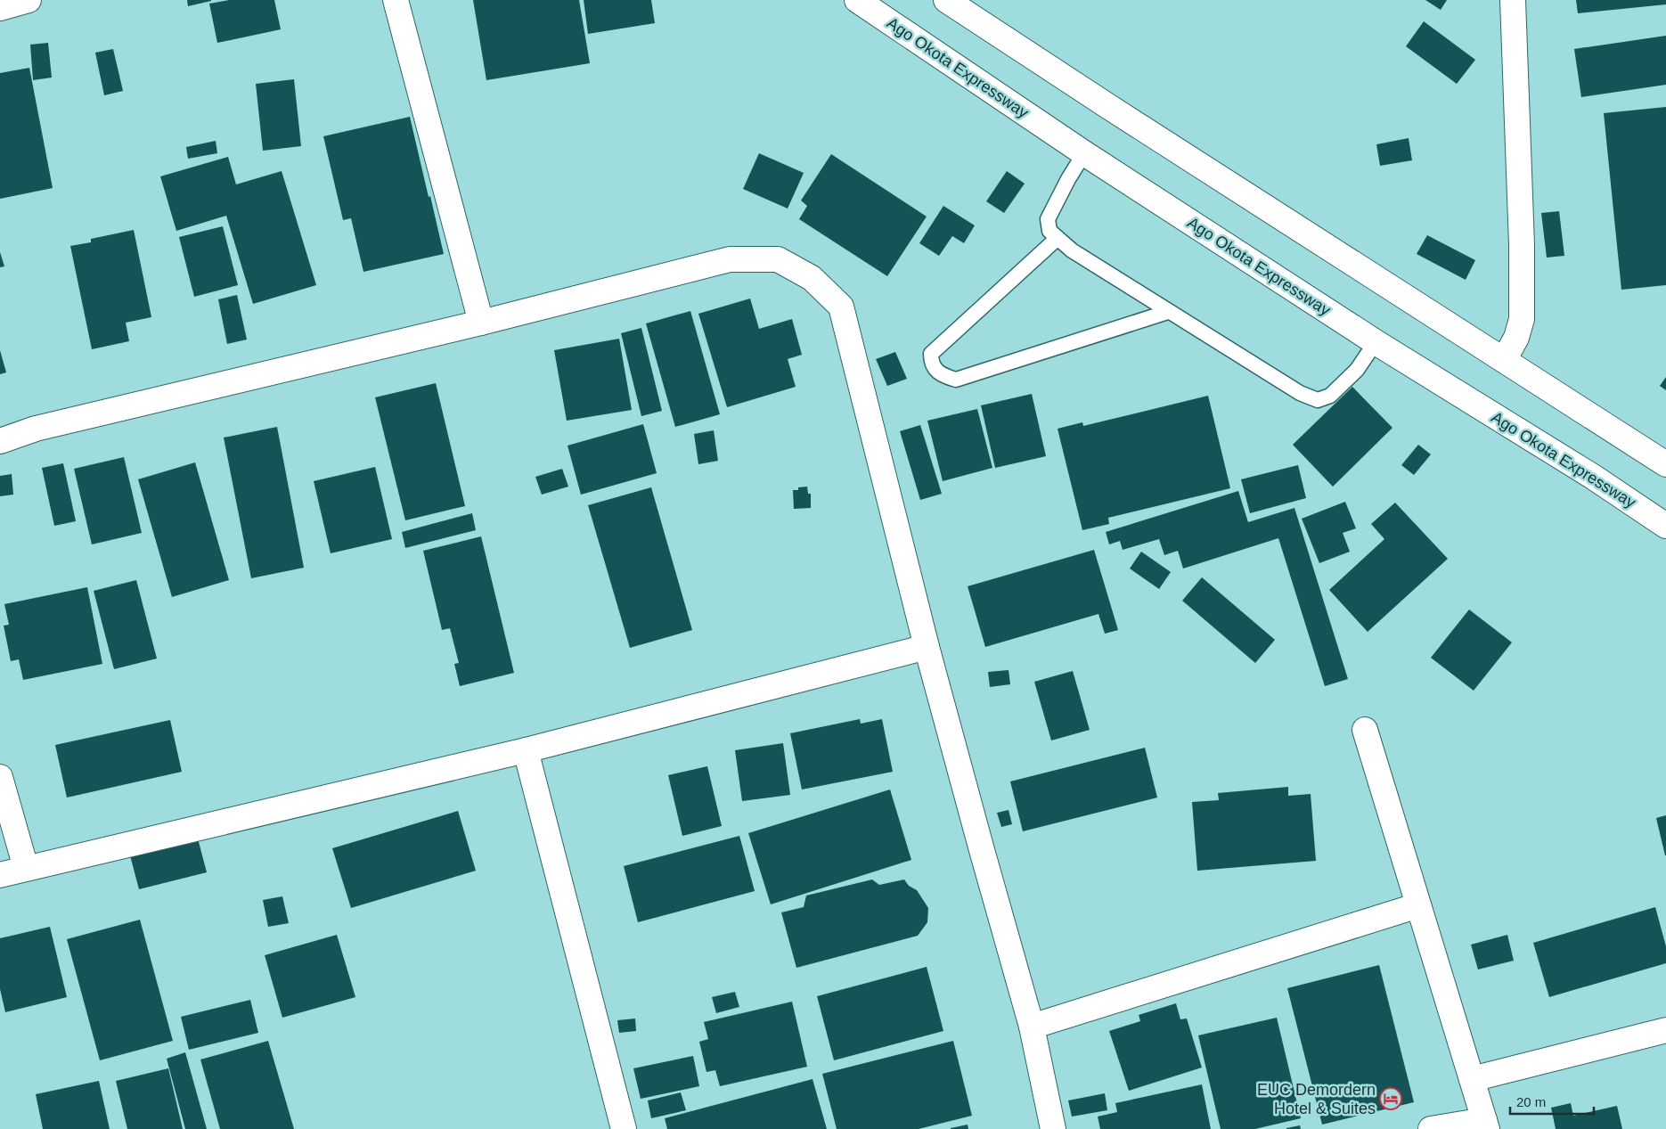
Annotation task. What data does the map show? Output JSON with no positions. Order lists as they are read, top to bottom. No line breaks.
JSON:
{"streets":{"street":["Ago Okota Expressway"]},"places":{"hotel":["EUC Demordern Hotel & Suites"]},"scale_bar":"20 m"}
